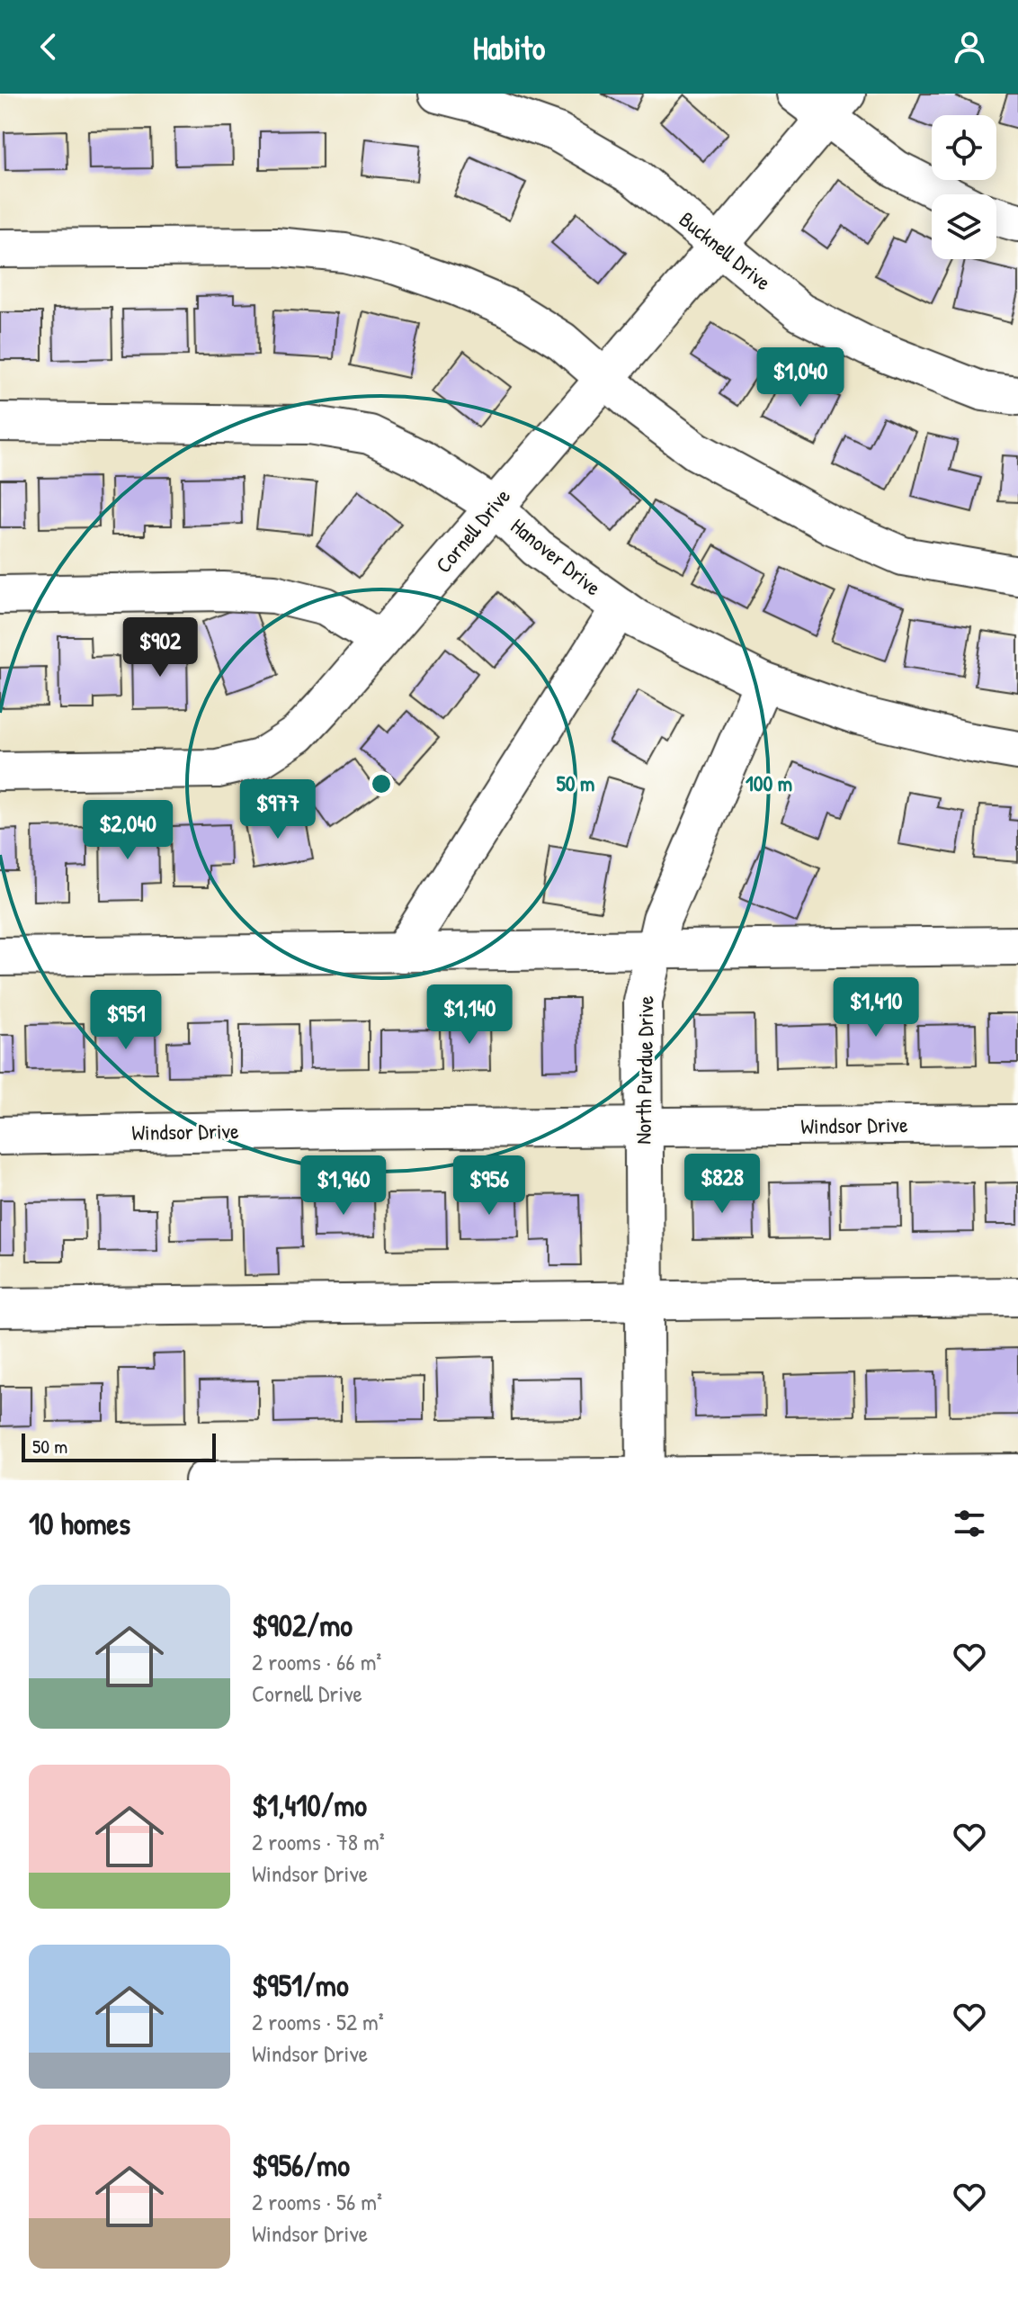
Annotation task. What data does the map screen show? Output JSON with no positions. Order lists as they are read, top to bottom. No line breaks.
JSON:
{"streets":{"street":["Bucknell Drive","Cornell Drive","Hanover Drive","North Purdue Drive","Windsor Drive"]},"crossings":[["Bucknell Drive","Cornell Drive"],["Cornell Drive","Hanover Drive"],["Hanover Drive","North Purdue Drive"],["North Purdue Drive","Windsor Drive"]],"scale_bar":"50 m","page":{"header":"Habito","price":["$1,040","$902","$977","$2,040","$1,410","$1,140","$951","$828","$1,960","$956"],"scale":"50 m","heading":"10 homes","list":[{"name":"$902/mo","note":"2 rooms · 66 m² · Cornell Drive"},{"name":"$1,410/mo","note":"2 rooms · 78 m² · Windsor Drive"},{"name":"$951/mo","note":"2 rooms · 52 m² · Windsor Drive"},{"name":"$956/mo","note":"2 rooms · 56 m² · Windsor Drive"}]},"rings":["50 m","100 m"]}
